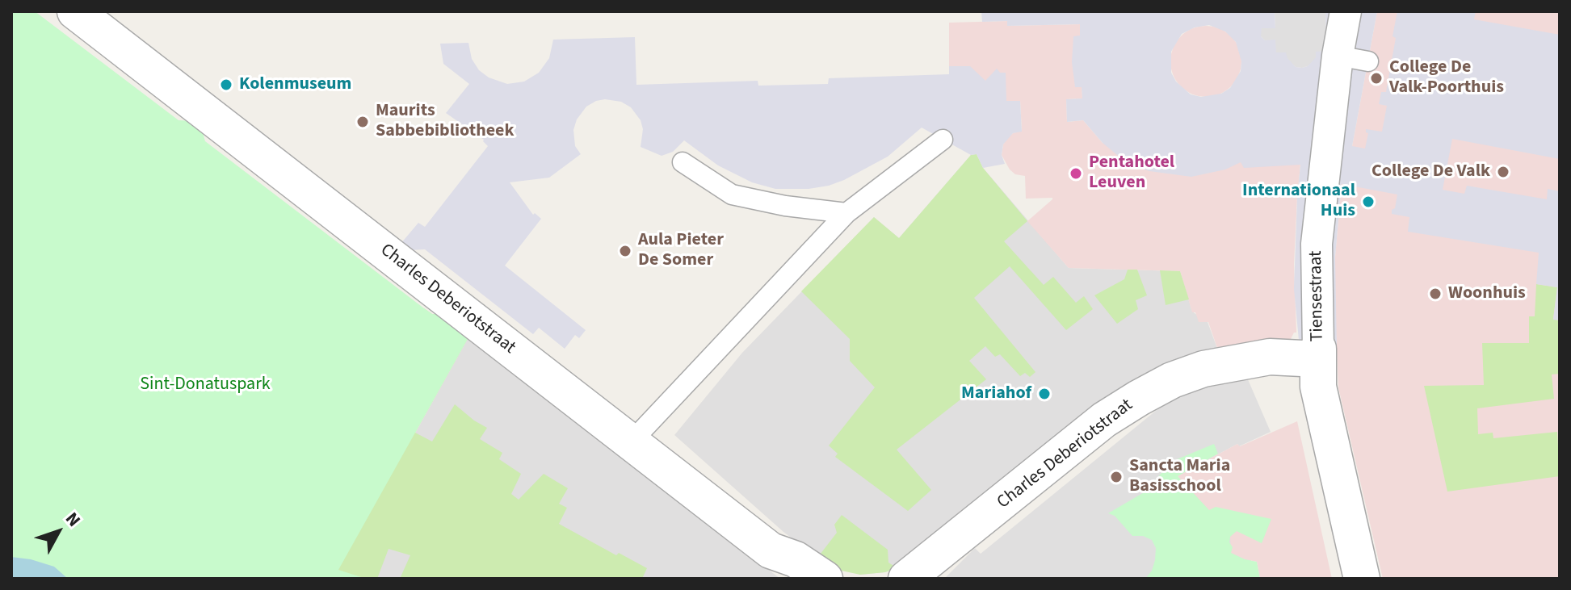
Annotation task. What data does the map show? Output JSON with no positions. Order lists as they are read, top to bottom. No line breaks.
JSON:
{"streets":{"street":["Tiensestraat","Charles Deberiotstraat"]},"crossings":[["Tiensestraat","Charles Deberiotstraat"]],"parks":["Sint-Donatuspark"],"places":["College De Valk-Poorthuis","Kolenmuseum","Maurits Sabbebibliotheek","College De Valk","Pentahotel Leuven","Internationaal Huis","Aula Pieter De Somer","Woonhuis","Mariahof","Sancta Maria Basisschool"],"north":"top right"}
